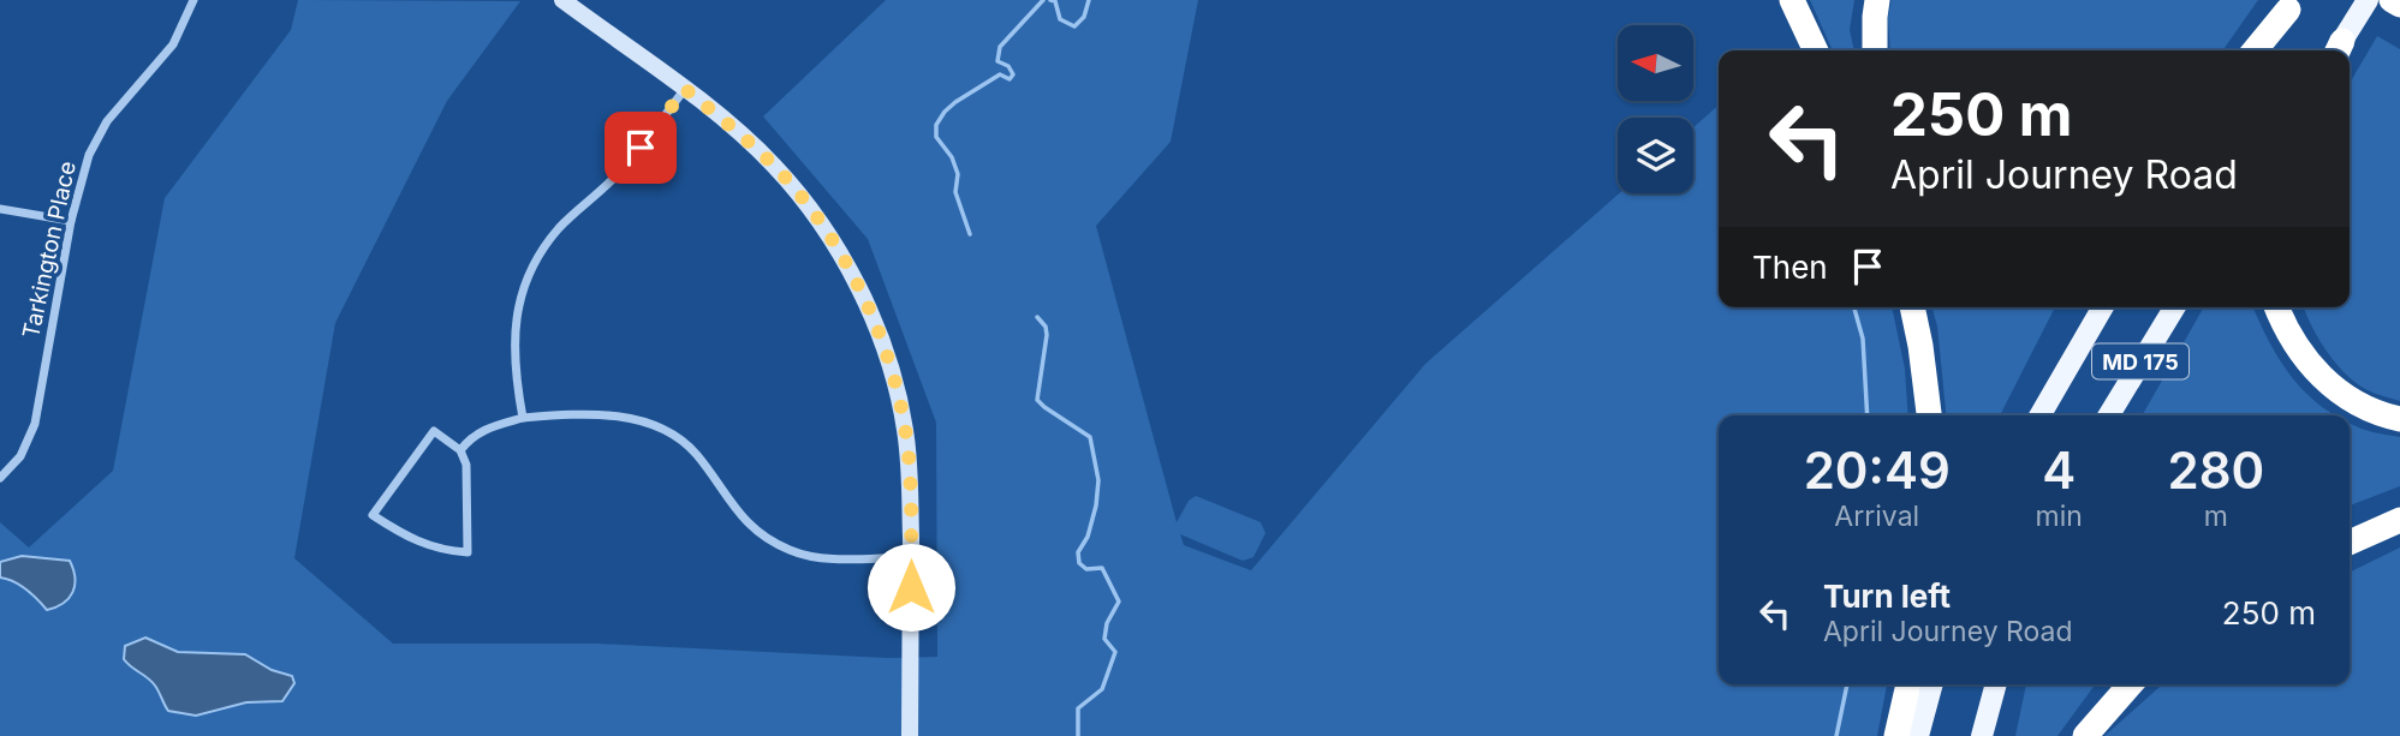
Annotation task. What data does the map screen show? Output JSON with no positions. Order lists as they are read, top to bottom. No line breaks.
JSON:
{"streets":{"main road":["MD 175"],"street":["Tarkington Place"]},"north":"left","page":{"turn":["250 m","April Journey Road"],"then":"Then","eta":["20:49","Arrival","4","min","280","m"],"list":[{"name":"Turn left","note":"April Journey Road","value":"250 m"}]}}
